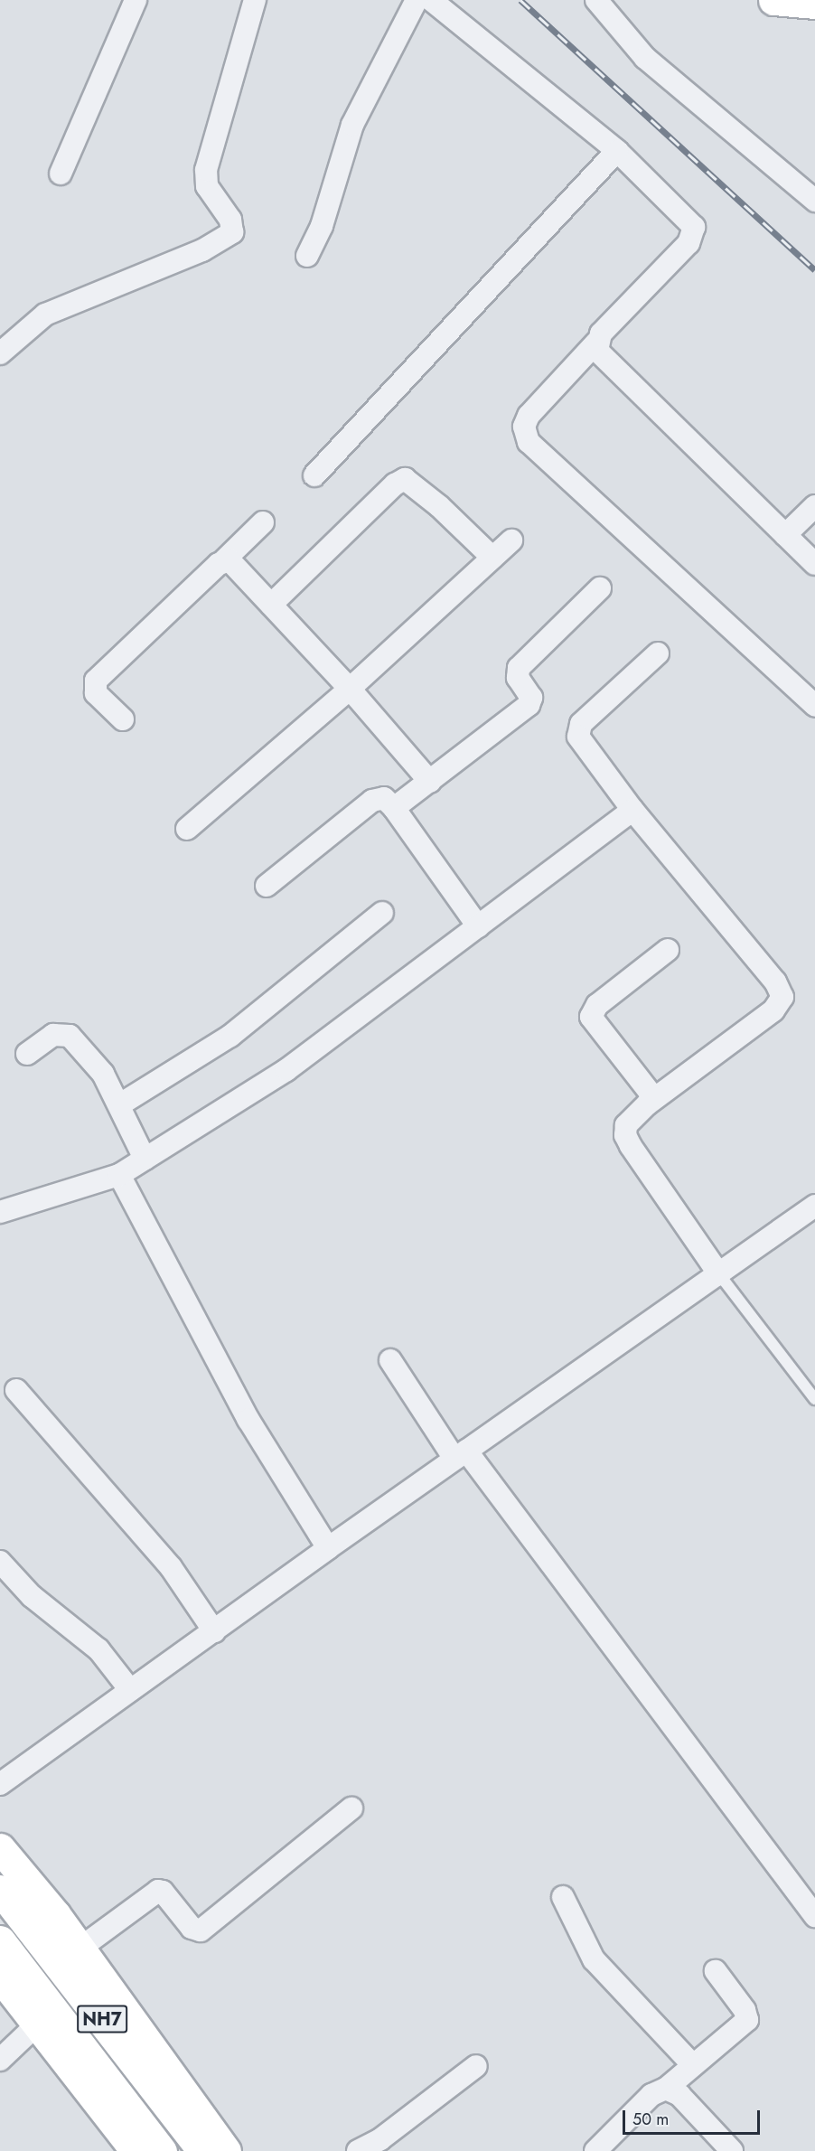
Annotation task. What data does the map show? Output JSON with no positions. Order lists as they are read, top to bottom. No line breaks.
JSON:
{"streets":{"main road":["NH7"]},"scale_bar":"50 m"}
